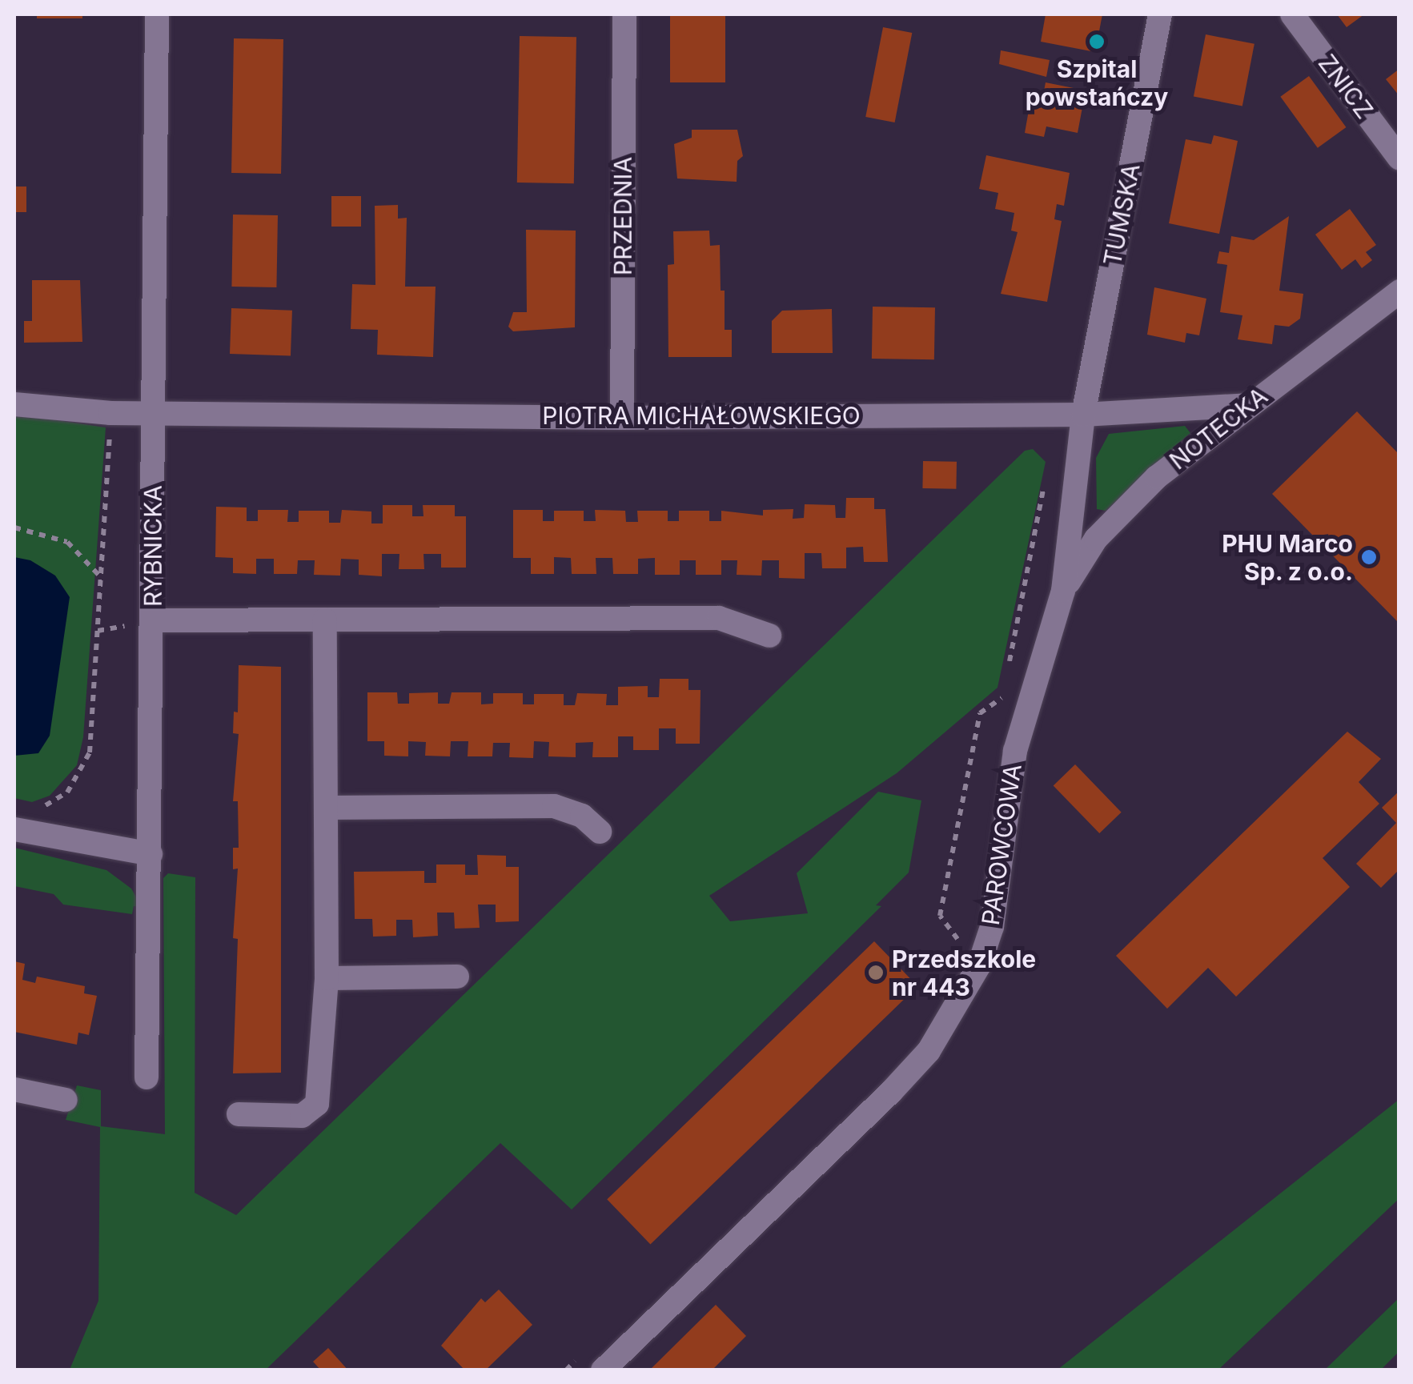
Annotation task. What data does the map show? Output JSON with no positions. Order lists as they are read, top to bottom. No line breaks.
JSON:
{"streets":{"street":["ZNICZ","TUMSKA","PRZEDNIA","PIOTRA MICHAŁOWSKIEGO","NOTECKA","RYBNICKA","PAROWCOWA"]},"crossings":[["TUMSKA","PIOTRA MICHAŁOWSKIEGO"],["TUMSKA","PAROWCOWA"],["PRZEDNIA","PIOTRA MICHAŁOWSKIEGO"],["PIOTRA MICHAŁOWSKIEGO","NOTECKA"],["PIOTRA MICHAŁOWSKIEGO","RYBNICKA"],["PIOTRA MICHAŁOWSKIEGO","PAROWCOWA"],["NOTECKA","PAROWCOWA"]],"places":["Szpital powstańczy","PHU Marco Sp. z o.o.","Przedszkole nr 443"]}
